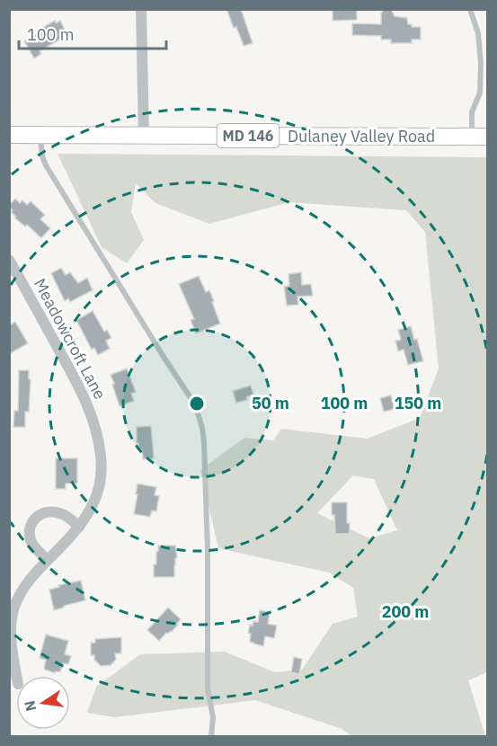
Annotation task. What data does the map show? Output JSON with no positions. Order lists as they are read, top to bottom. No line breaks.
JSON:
{"streets":{"main road":["MD 146","Dulaney Valley Road"],"street":["Meadowcroft Lane"]},"scale_bar":"100 m","north":"left","rings":["50 m","100 m","150 m","200 m"]}
